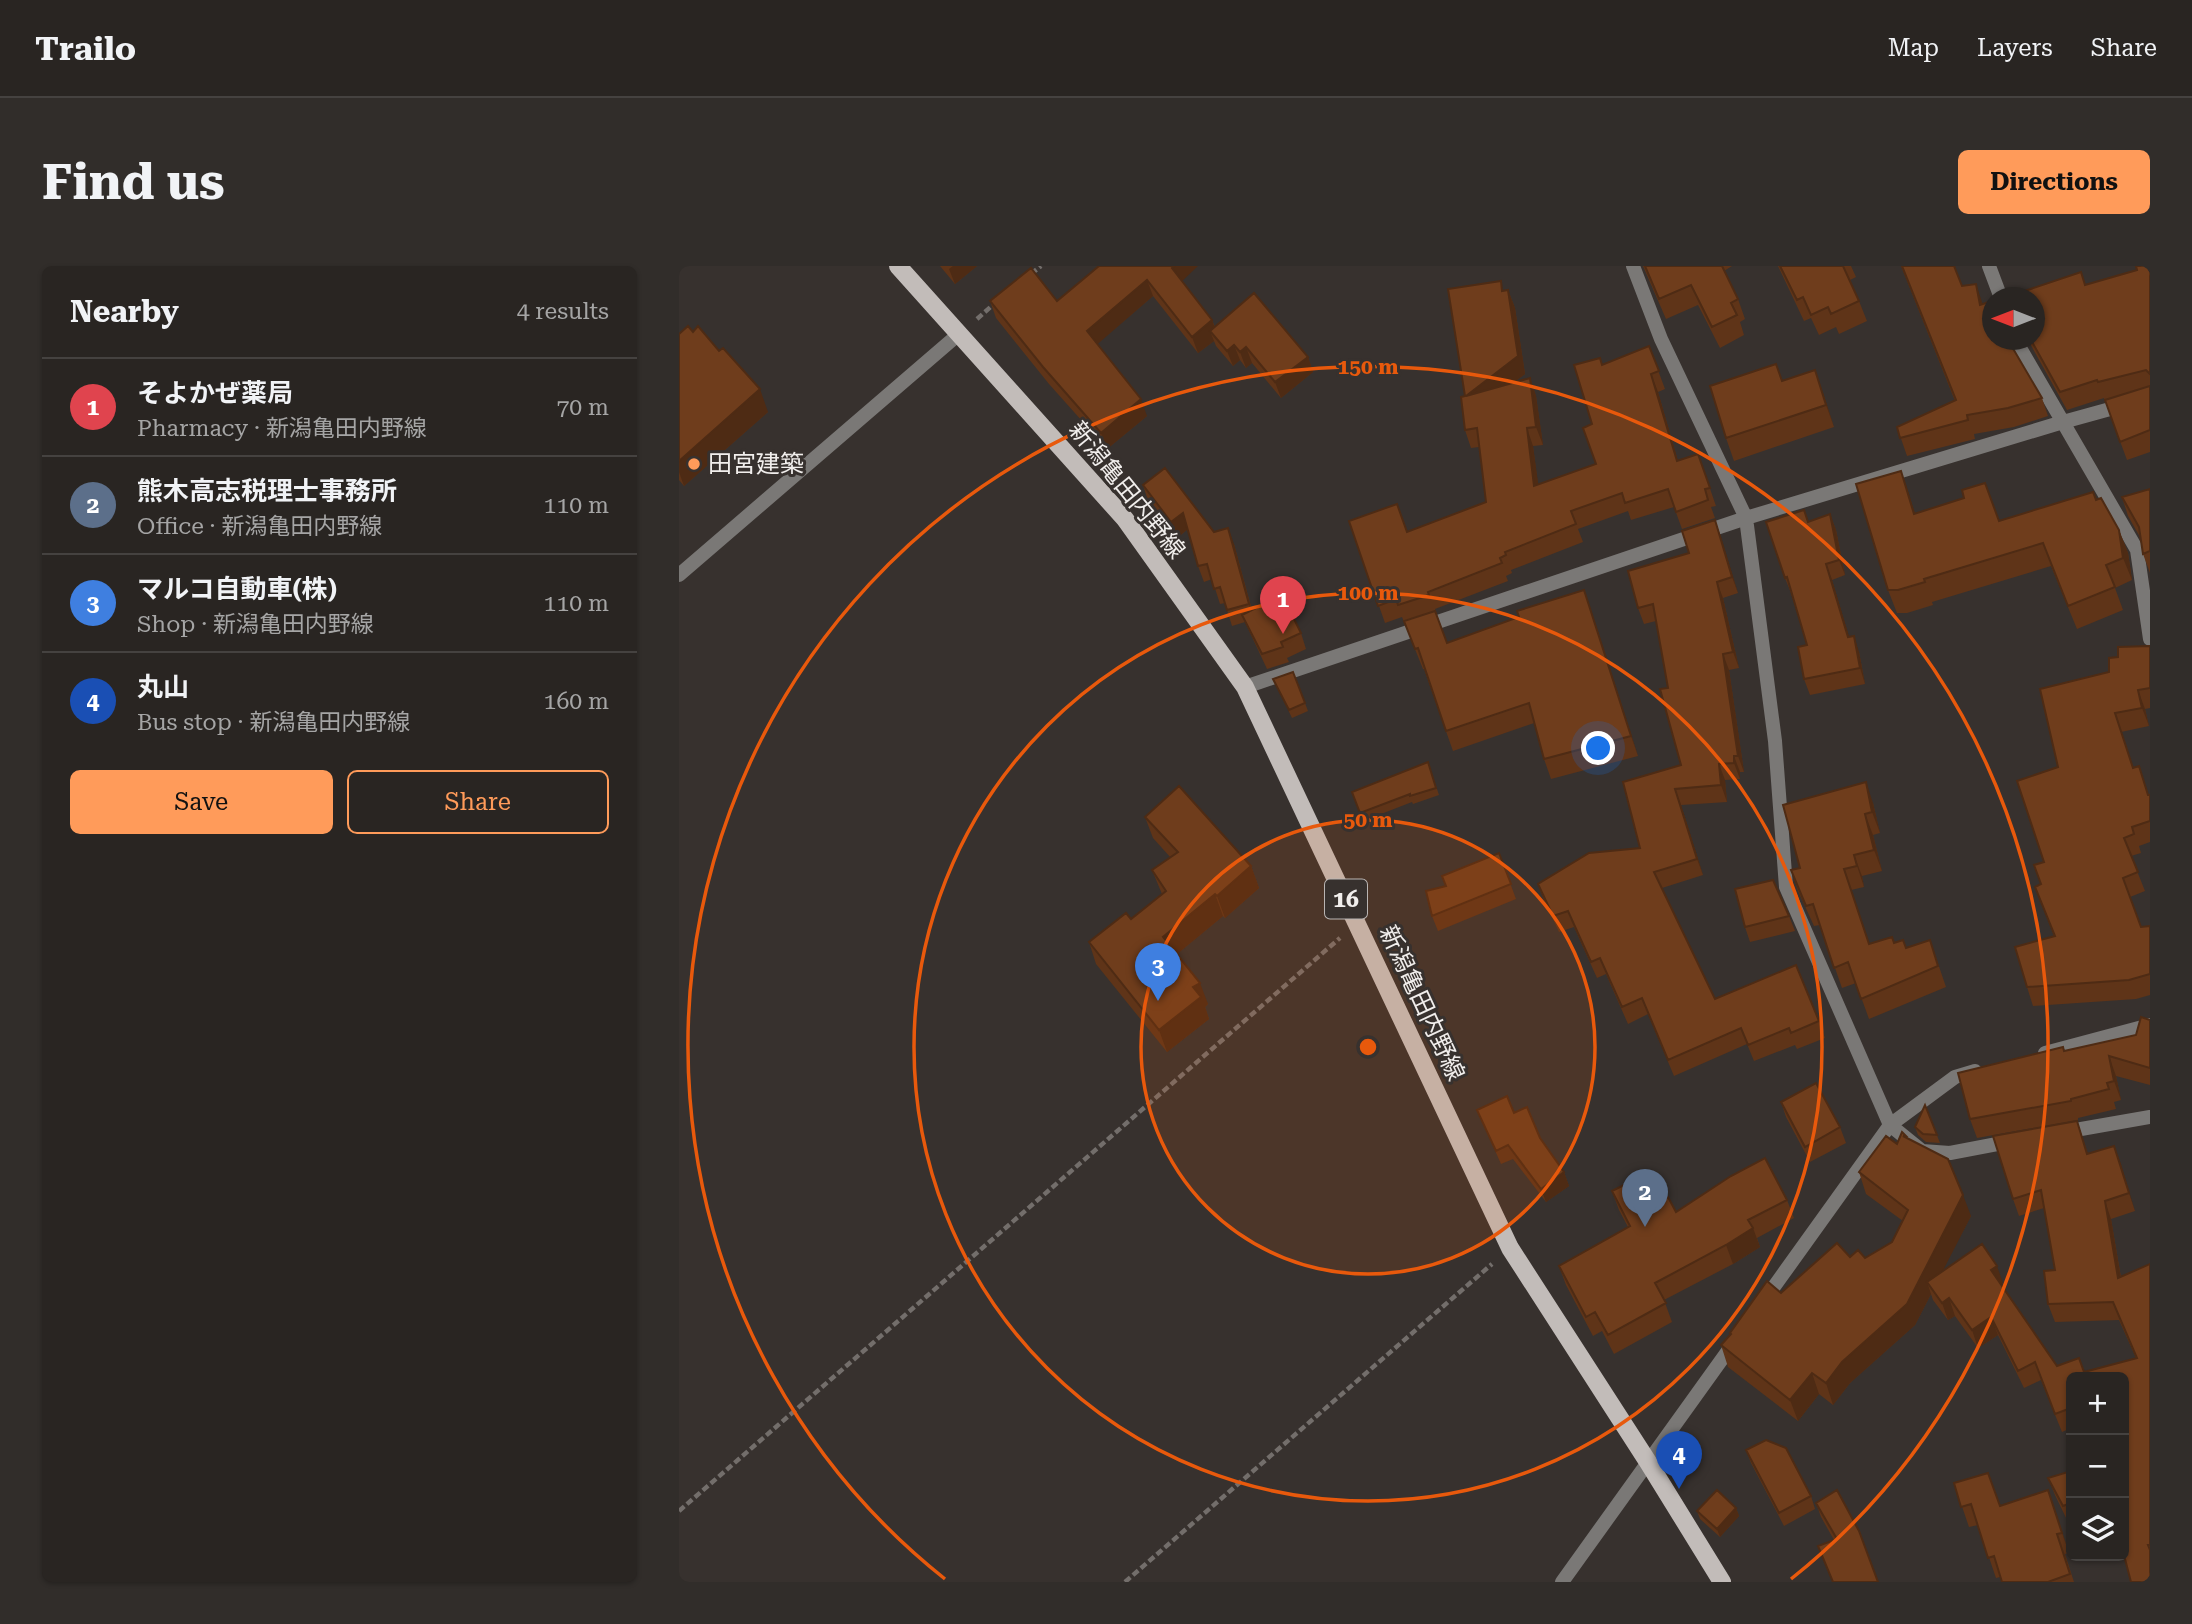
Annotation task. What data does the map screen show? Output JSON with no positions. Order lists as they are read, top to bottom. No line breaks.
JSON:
{"streets":{"main road":["新潟亀田内野線","16"]},"places":["田宮建築"],"north":"left","page":{"header":"Trailo","nav":["Map","Layers","Share"],"buttons":["Directions",["Save","Share"]],"title":"Find us","heading":["Nearby","4 results"],"list":[{"mark":"1","name":"そよかぜ薬局","note":"Pharmacy · 新潟亀田内野線","value":"70 m"},{"mark":"2","name":"熊木高志税理士事務所","note":"Office · 新潟亀田内野線","value":"110 m"},{"mark":"3","name":"マルコ自動車(株)","note":"Shop · 新潟亀田内野線","value":"110 m"},{"mark":"4","name":"丸山","note":"Bus stop · 新潟亀田内野線","value":"160 m"}],"pins":["1","3","2","4"],"map_buttons":["+","−"]},"rings":["150 m","100 m","50 m"]}
